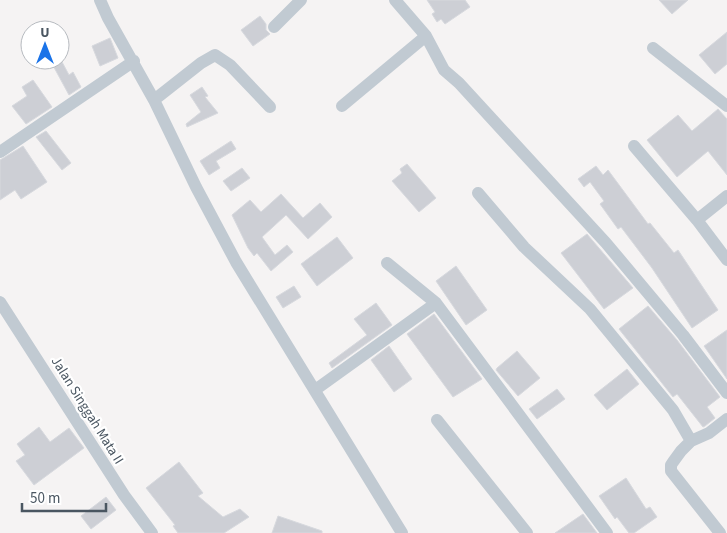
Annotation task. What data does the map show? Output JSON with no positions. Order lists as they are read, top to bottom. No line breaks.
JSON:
{"streets":{"street":["Jalan Singgah Mata II"]},"scale_bar":"50 m","north":"top"}
